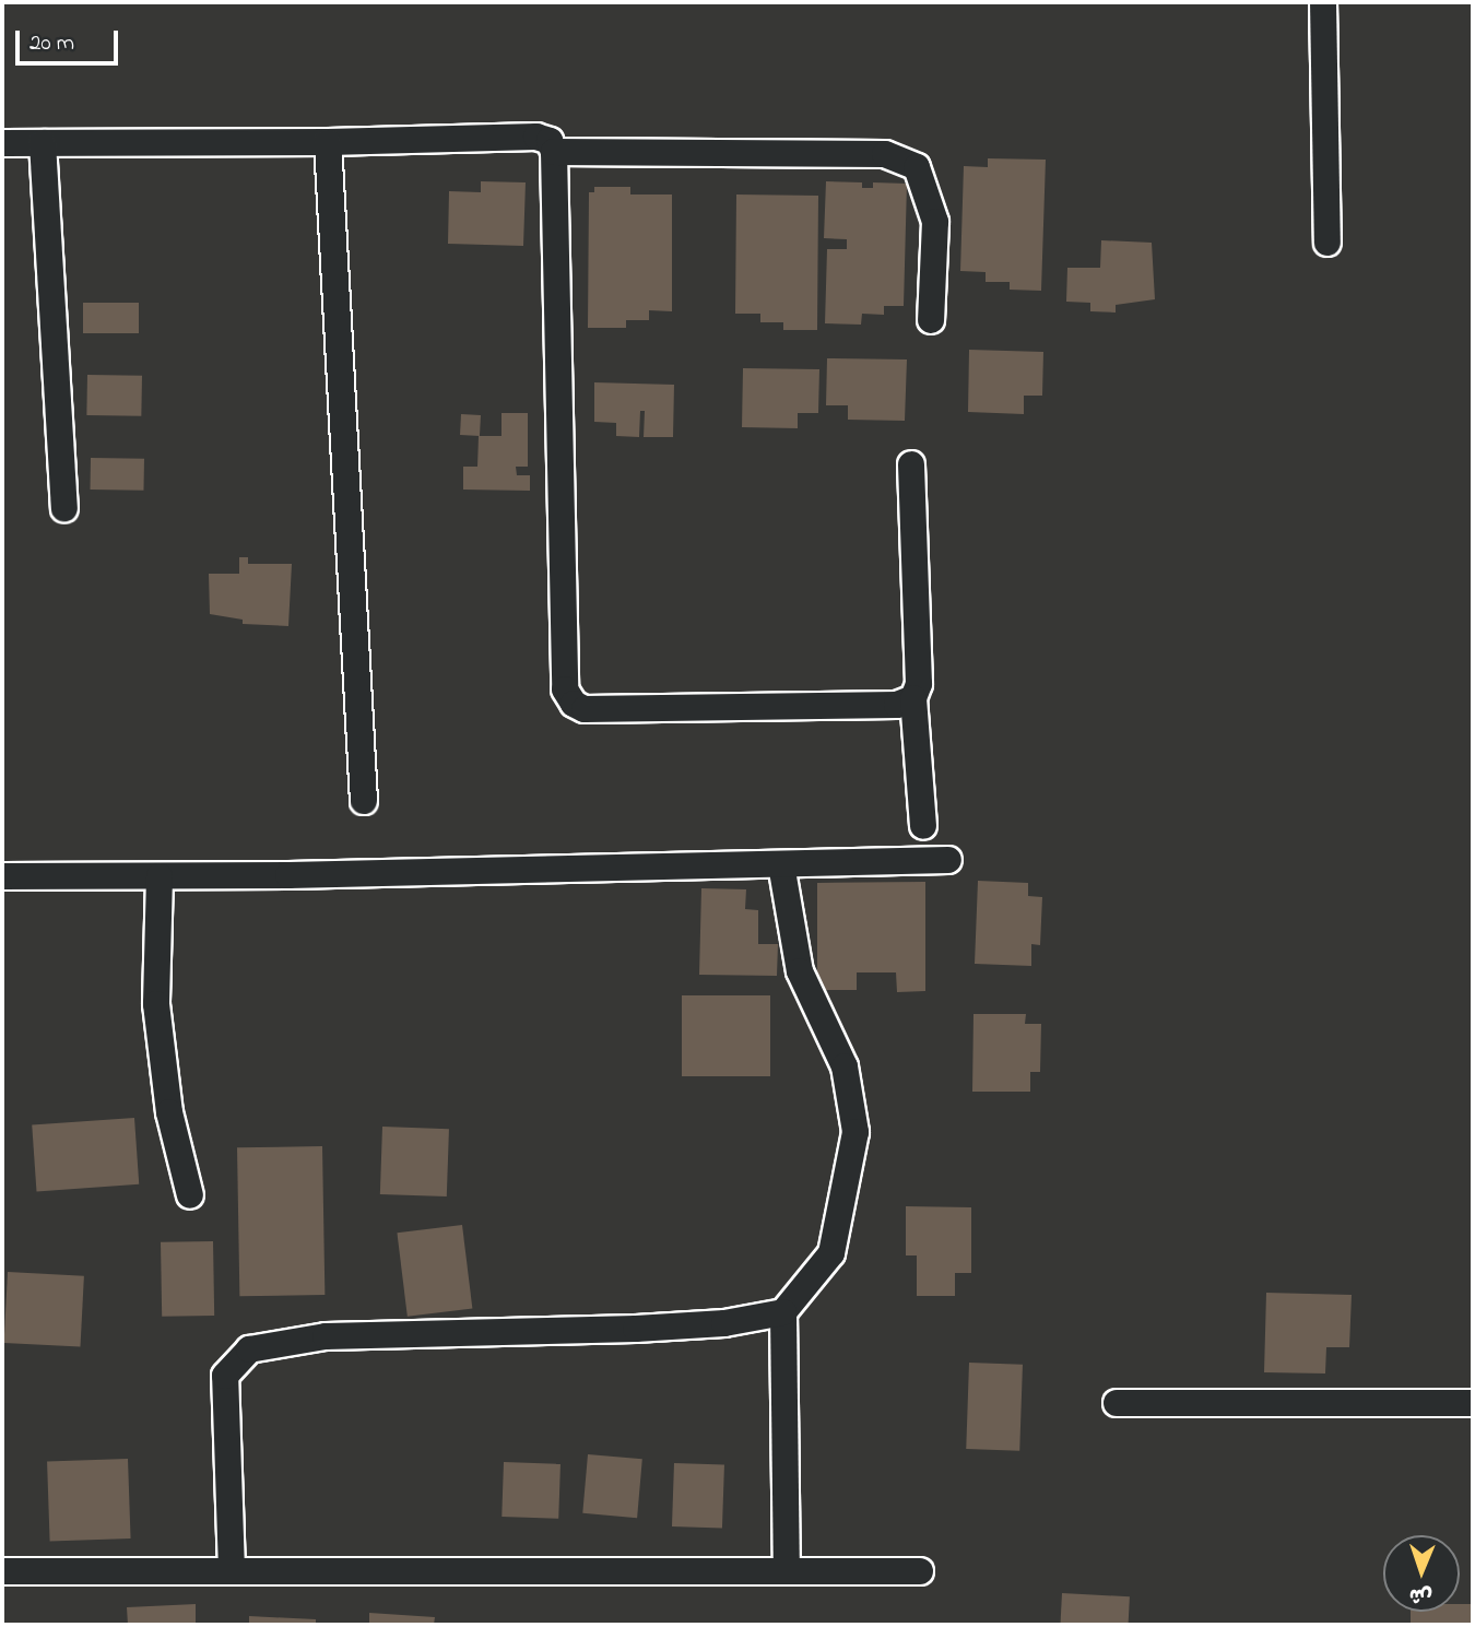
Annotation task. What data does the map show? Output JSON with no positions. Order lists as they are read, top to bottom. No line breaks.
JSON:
{"scale_bar":"20 m","north":"bottom"}
